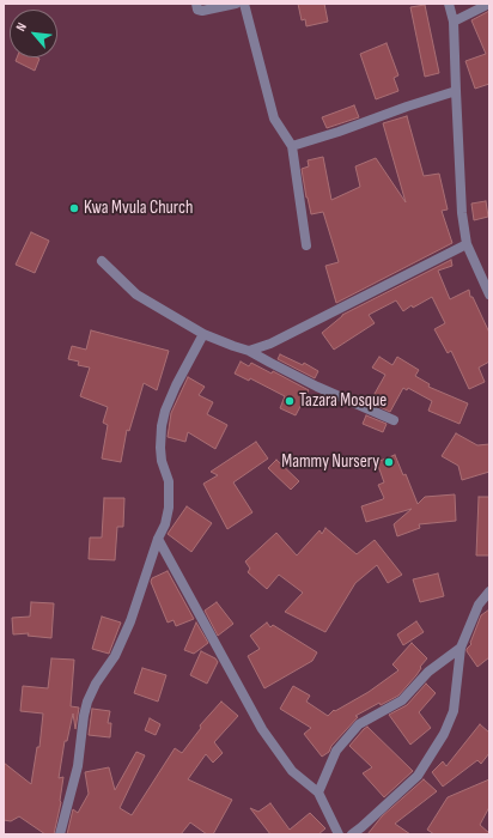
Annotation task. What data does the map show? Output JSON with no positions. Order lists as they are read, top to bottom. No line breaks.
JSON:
{"places":["Kwa Mvula Church","Tazara Mosque","Mammy Nursery"],"north":"top left"}
